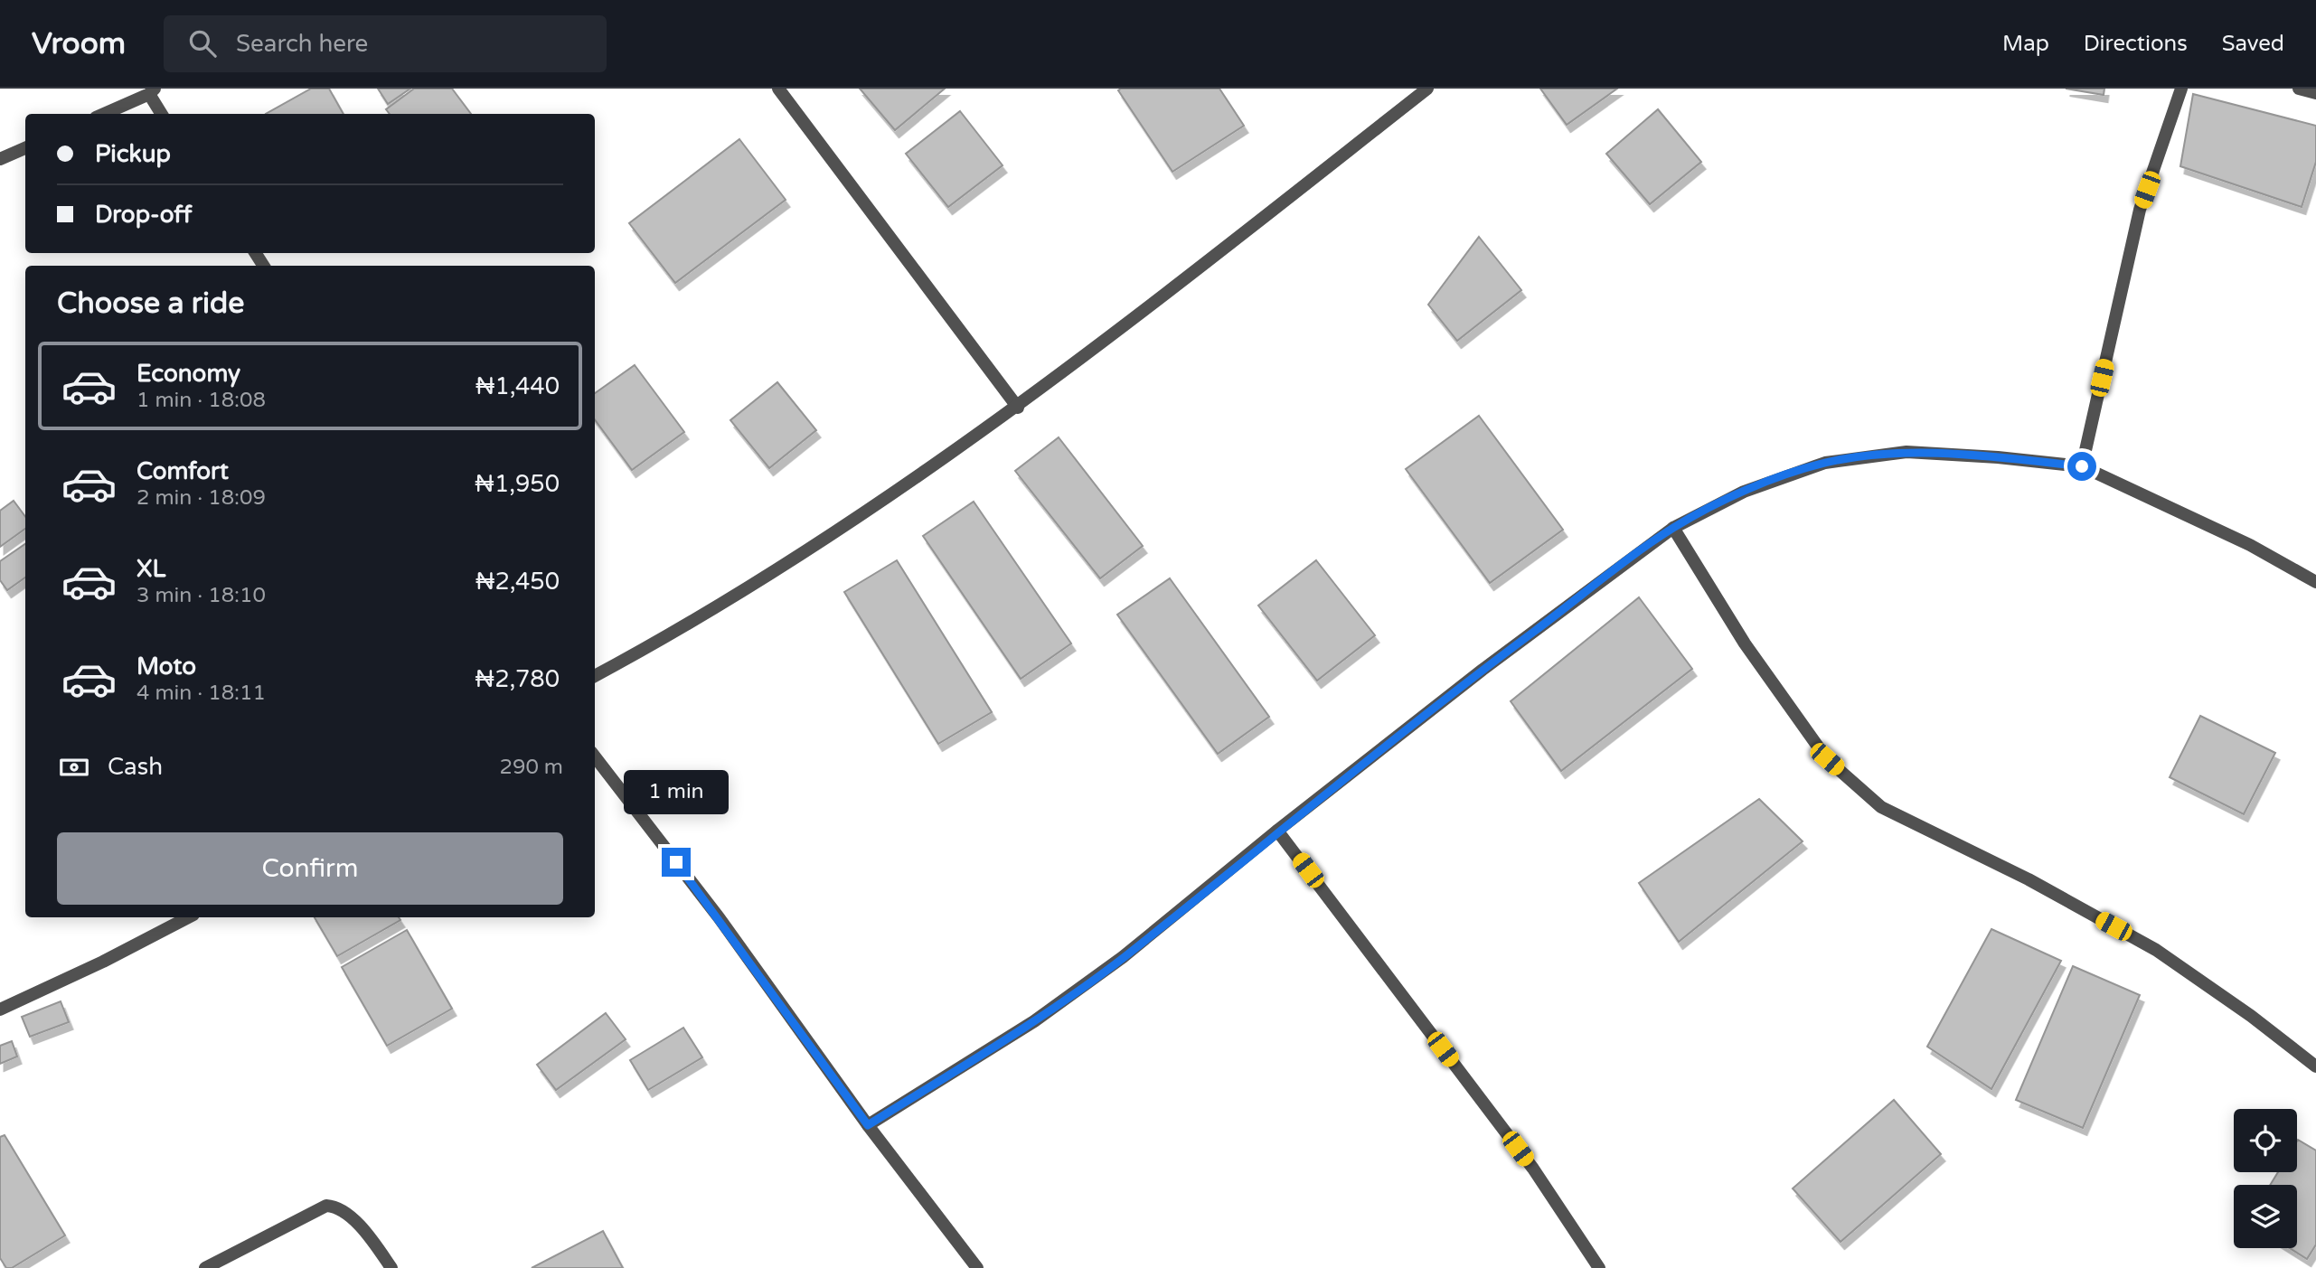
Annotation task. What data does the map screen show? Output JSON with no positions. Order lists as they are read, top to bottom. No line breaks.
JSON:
{"page":{"header":"Vroom","search":"Search here","nav":["Map","Directions","Saved"],"banner":["Pickup","Drop-off"],"heading":"Choose a ride","list":[{"name":"Economy","note":"1 min · 18:08","value":"₦1,440"},{"name":"Comfort","note":"2 min · 18:09","value":"₦1,950"},{"name":"XL","note":"3 min · 18:10","value":"₦2,450"},{"name":"Moto","note":"4 min · 18:11","value":"₦2,780"}],"pay":["Cash","290 m"],"bubble":"1 min","buttons":"Confirm"}}
